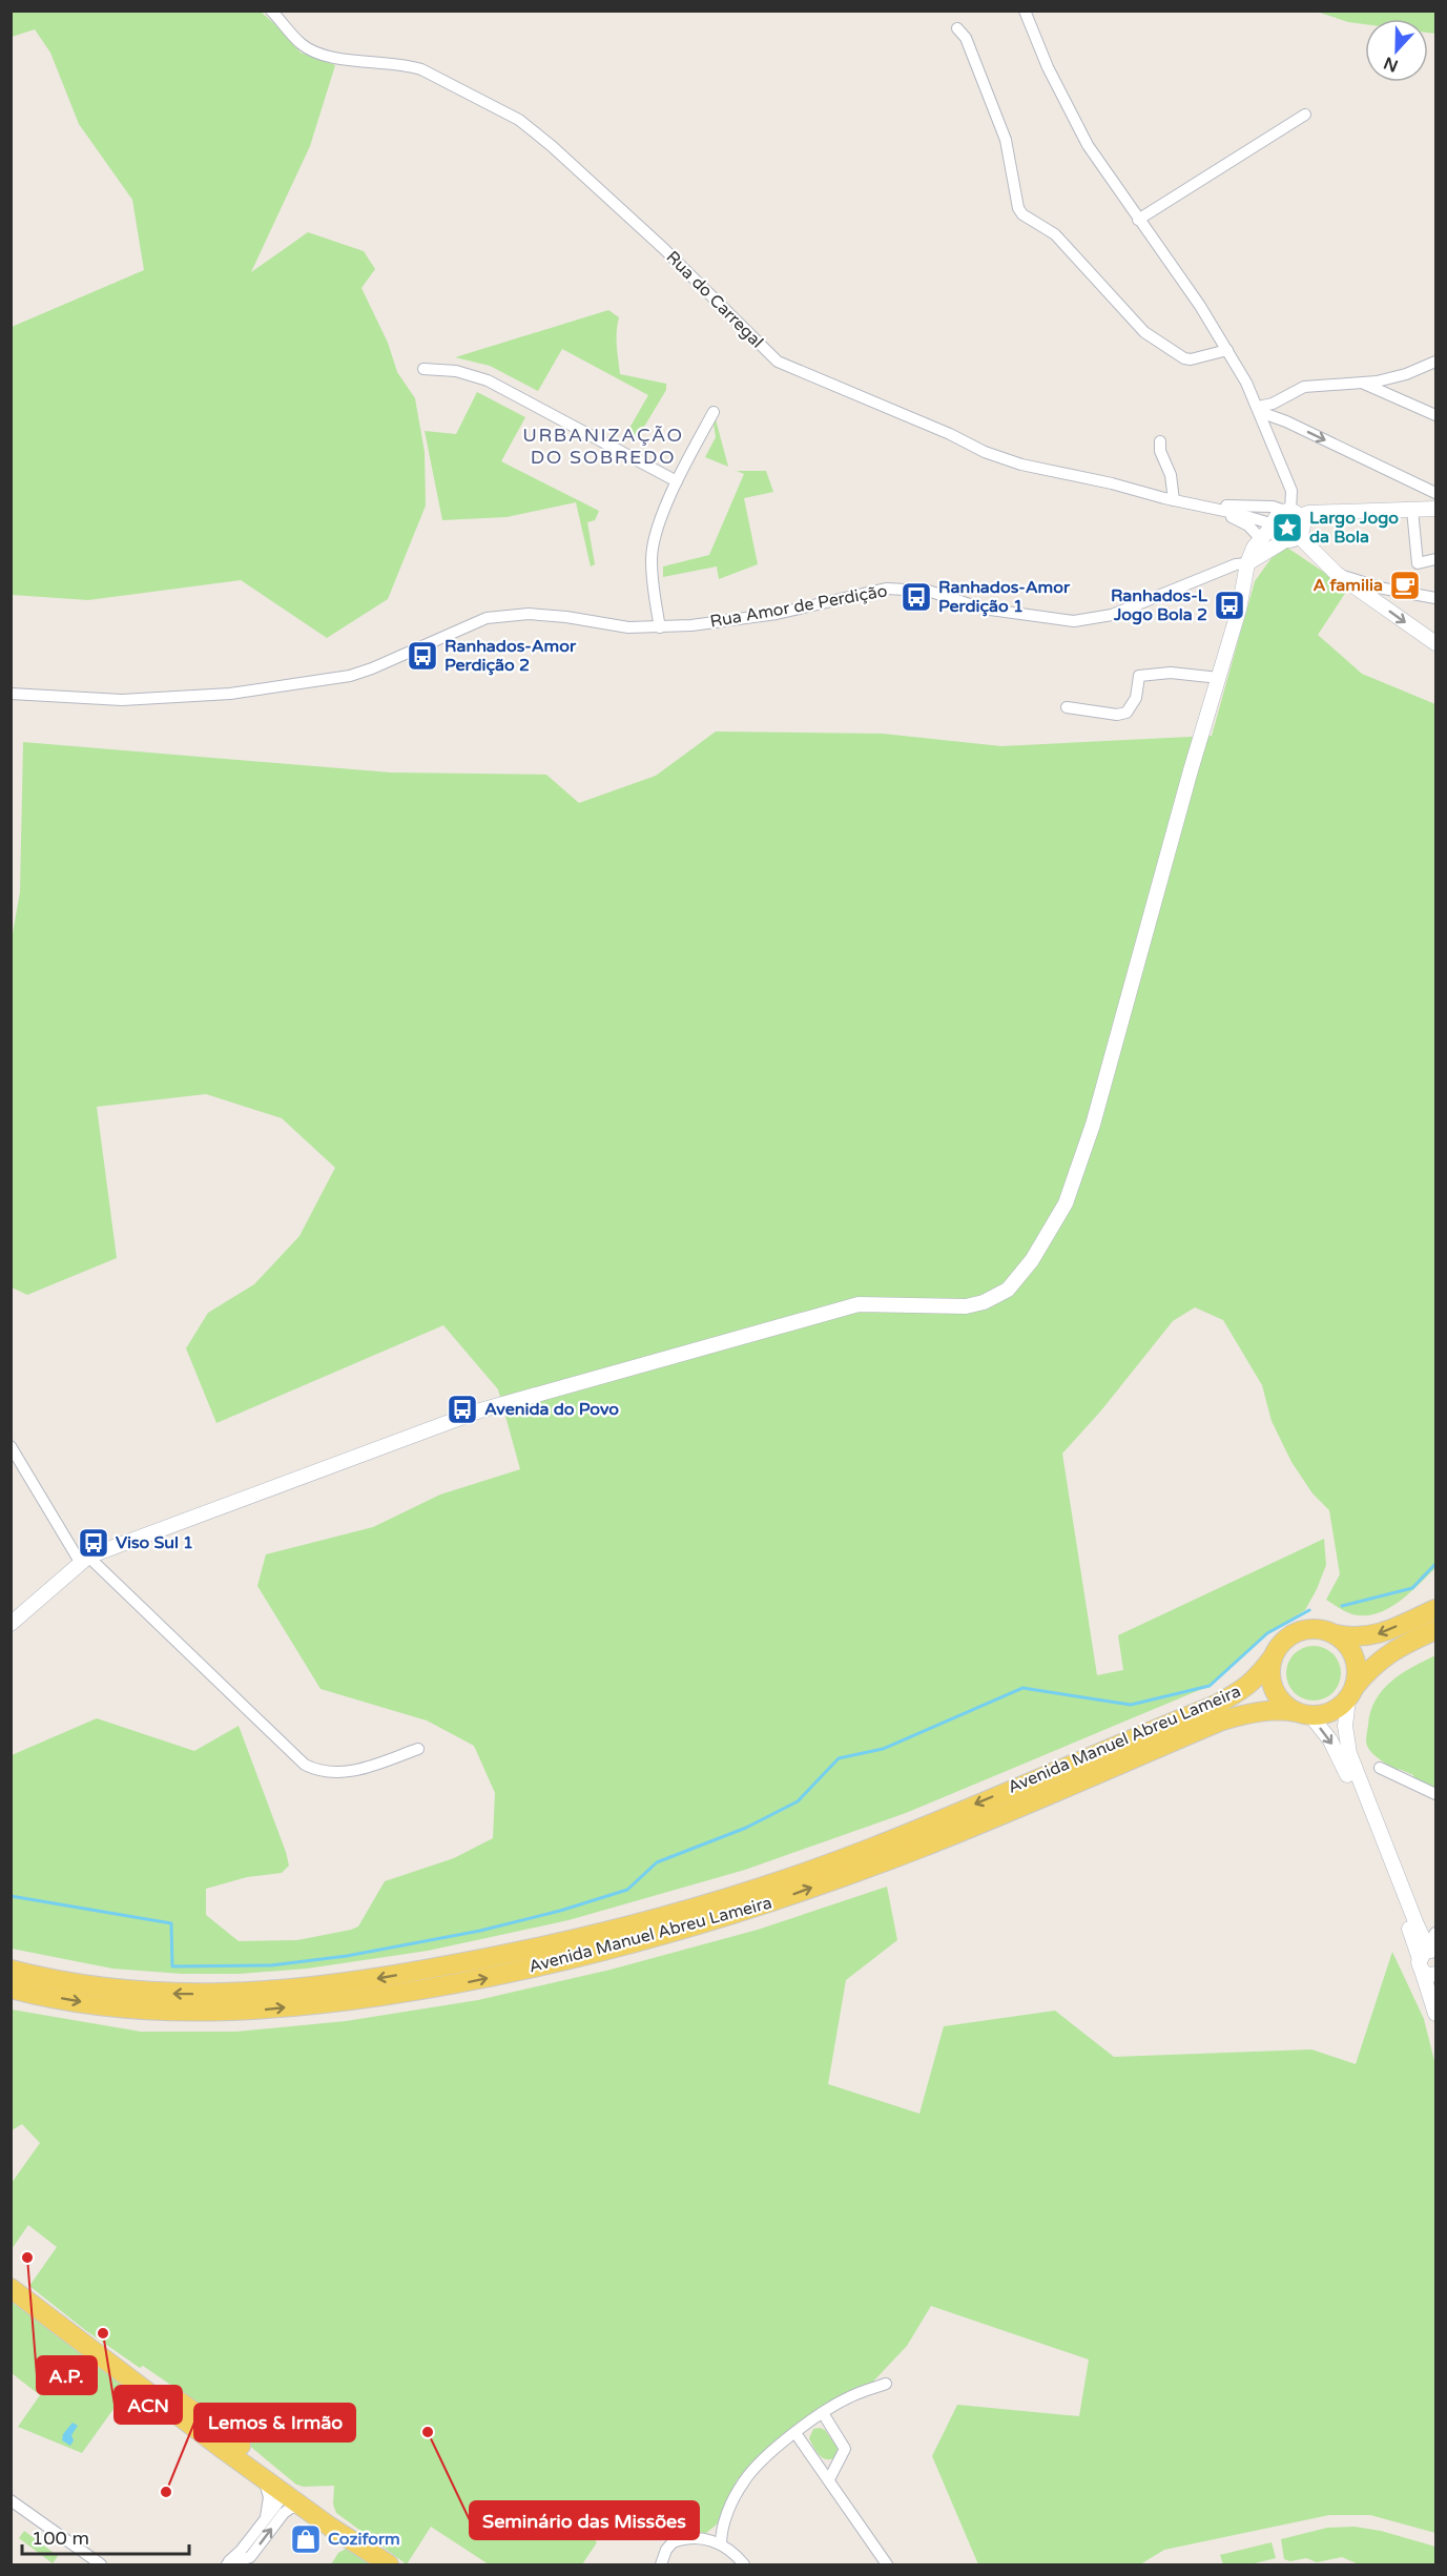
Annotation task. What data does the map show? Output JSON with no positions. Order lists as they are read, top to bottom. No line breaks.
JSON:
{"streets":{"main road":["Avenida Manuel Abreu Lameira"],"street":["Rua do Carregal","Rua Amor de Perdição"]},"districts":["URBANIZAÇÃO DO SOBREDO"],"places":{"place":["Largo Jogo da Bola"],"cafe":["A familia"],"bus stop":["Ranhados-Amor Perdição 1","Ranhados-L Jogo Bola 2","Ranhados-Amor Perdição 2","Avenida do Povo","Viso Sul 1"],"other":["A.P.","ACN","Seminário das Missões","Lemos & Irmão"],"shop":["Coziform"]},"scale_bar":"100 m","north":"bottom"}
